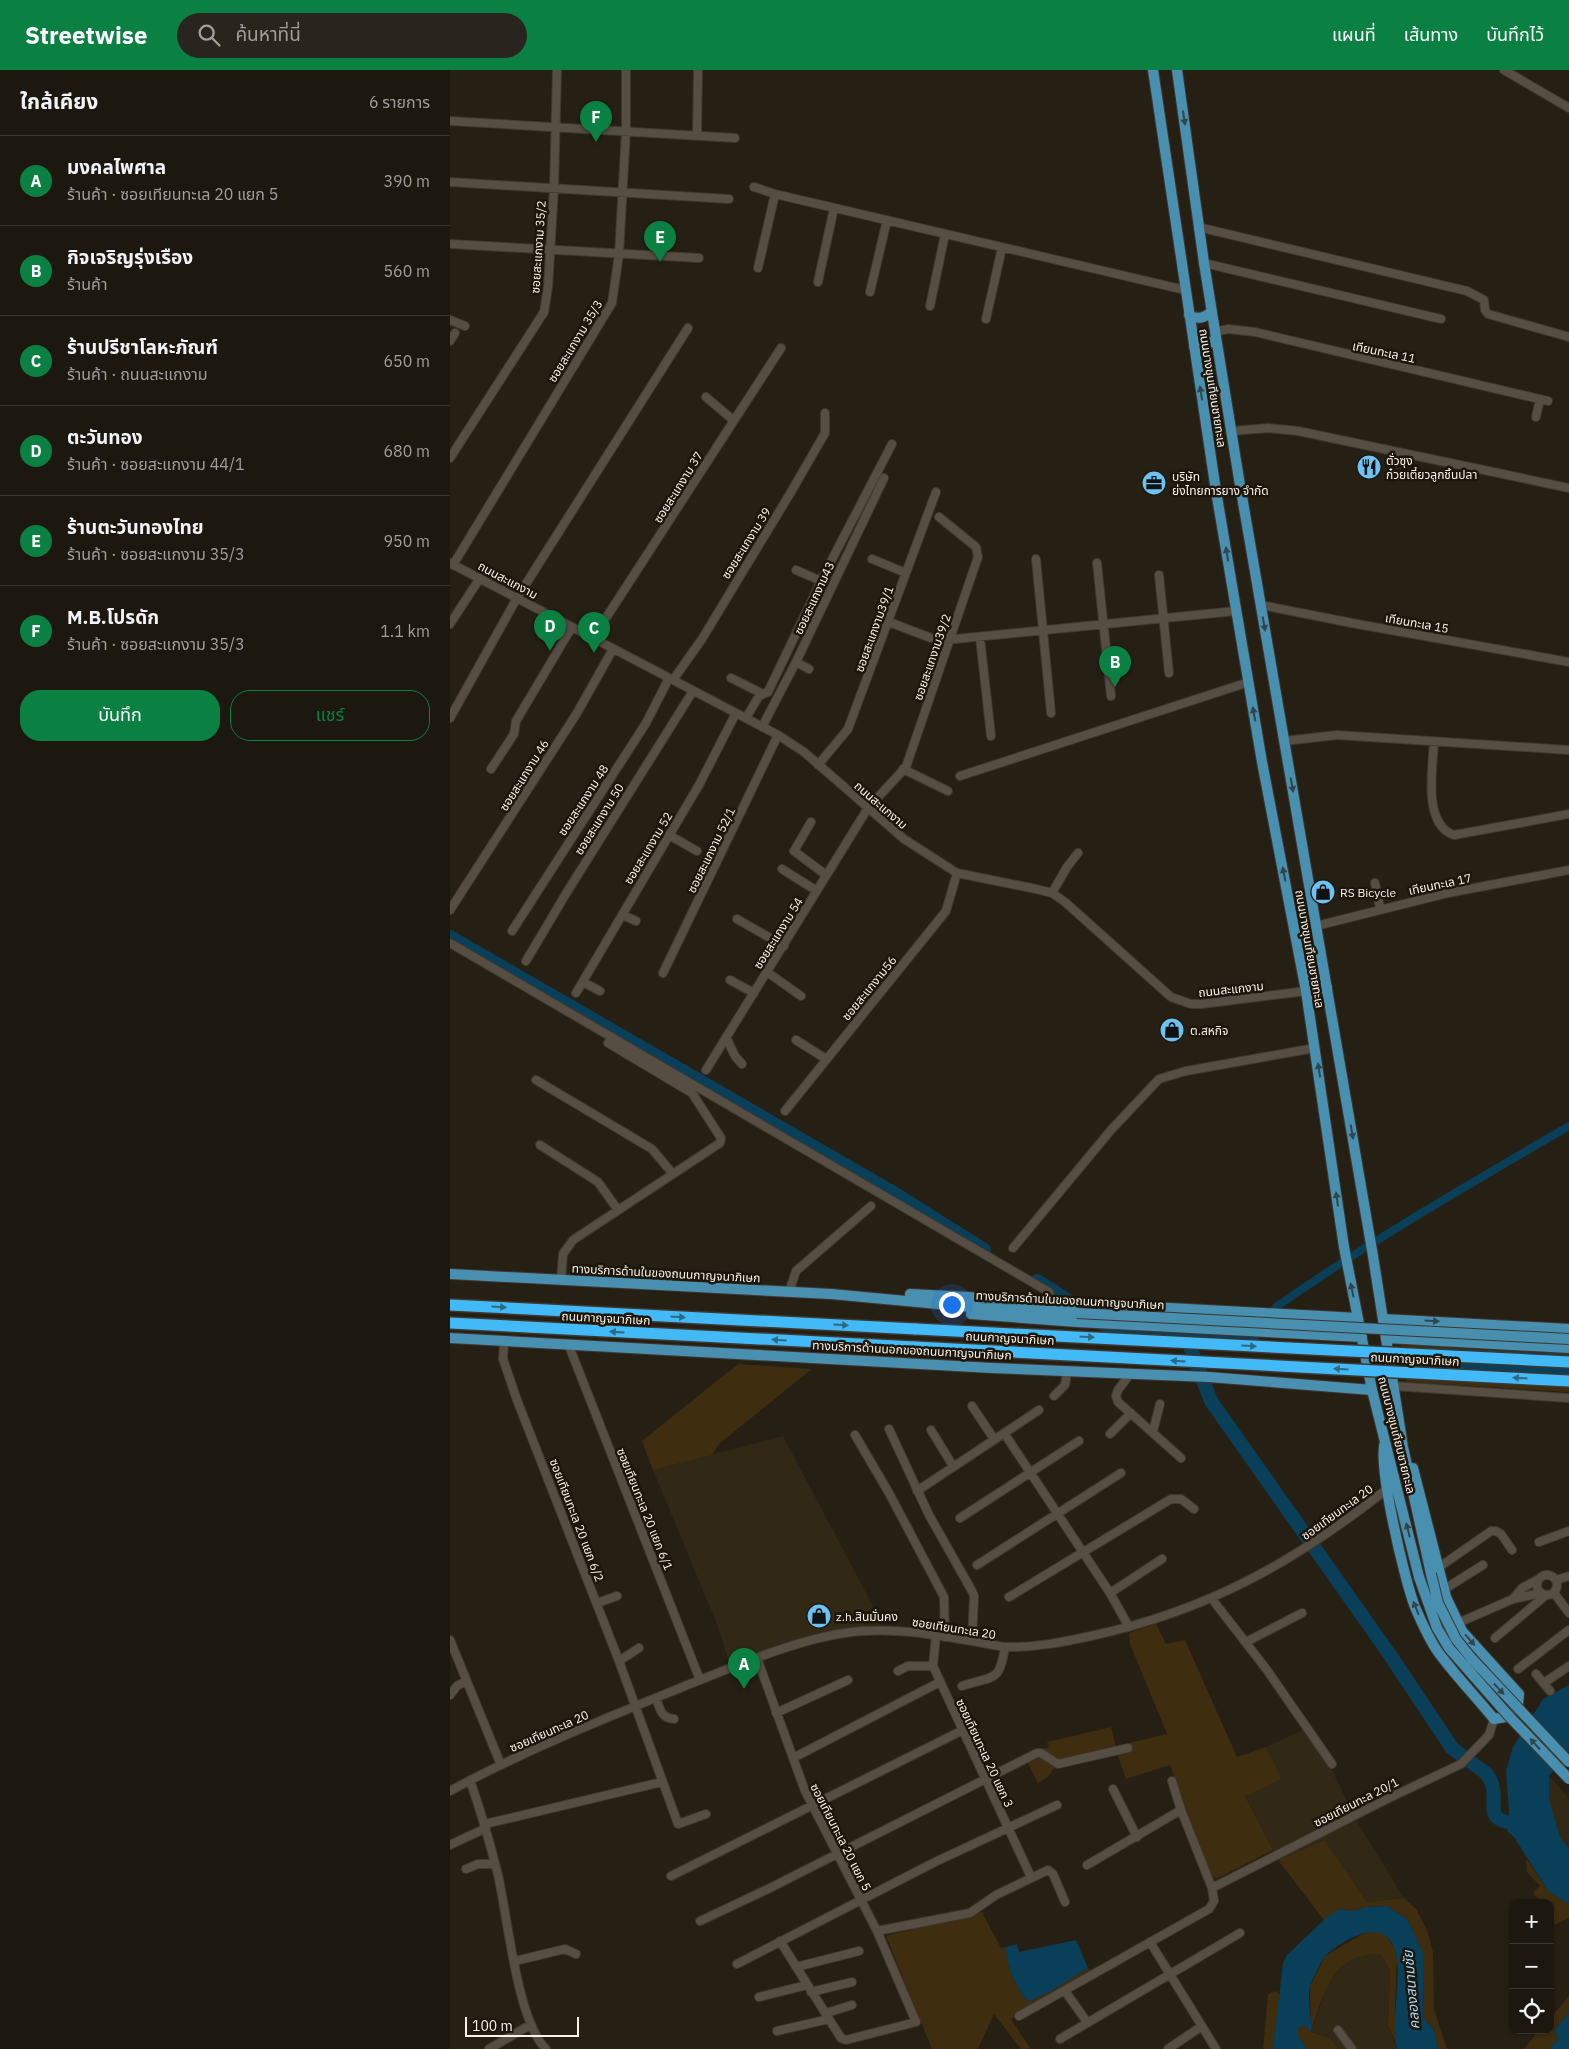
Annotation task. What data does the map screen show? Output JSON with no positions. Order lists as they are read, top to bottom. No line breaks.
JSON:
{"streets":{"highway":["ถนนกาญจนาภิเษก"],"main road":["ถนนบางขุนเทียนชายทะเล","ทางบริการด้านในของถนนกาญจนาภิเษก","ทางบริการด้านนอกของถนนกาญจนาภิเษก"],"street":["ซอยสะแกงาม 35/2","ซอยสะแกงาม 35/3","เทียนทะเล 11","ซอยสะแกงาม 37","ซอยสะแกงาม 39","ถนนสะแกงาม","ซอยสะแกงาม43","เทียนทะเล 15","ซอยสะแกงาม39/1","ซอยสะแกงาม39/2","ซอยสะแกงาม 46","ซอยสะแกงาม 48","ซอยสะแกงาม 50","ซอยสะแกงาม 52","ซอยสะแกงาม 52/1","เทียนทะเล 17","ซอยสะแกงาม 54","ซอยสะแกงาม56","ซอยเทียนทะเล 20 แยก 6/1","ซอยเทียนทะเล 20","ซอยเทียนทะเล 20 แยก 6/2","ซอยเทียนทะเล 20 แยก 3","ซอยเทียนทะล 20/1","ซอยเทียนทะเล 20 แยก 5"]},"crossings":[["ซอยสะแกงาม 35/3","ถนนสะแกงาม"],["เทียนทะเล 11","ถนนบางขุนเทียนชายทะเล"],["ถนนบางขุนเทียนชายทะเล","ถนนสะแกงาม"],["ถนนบางขุนเทียนชายทะเล","เทียนทะเล 15"],["ถนนบางขุนเทียนชายทะเล","เทียนทะเล 17"],["ถนนบางขุนเทียนชายทะเล","ทางบริการด้านนอกของถนนกาญจนาภิเษก"],["ซอยสะแกงาม 37","ถนนสะแกงาม"],["ซอยสะแกงาม 39","ถนนสะแกงาม"],["ซอยสะแกงาม 39","ซอยสะแกงาม 48"],["ถนนสะแกงาม","ซอยสะแกงาม43"],["ถนนสะแกงาม","ซอยสะแกงาม39/1"],["ถนนสะแกงาม","ซอยสะแกงาม39/2"],["ถนนสะแกงาม","ซอยสะแกงาม 46"],["ถนนสะแกงาม","ซอยสะแกงาม 48"],["ถนนสะแกงาม","ซอยสะแกงาม 50"],["ถนนสะแกงาม","ซอยสะแกงาม 52"],["ถนนสะแกงาม","ซอยสะแกงาม 52/1"],["ถนนสะแกงาม","ซอยสะแกงาม 54"],["ถนนสะแกงาม","ซอยสะแกงาม56"],["ซอยสะแกงาม39/2","ซอยสะแกงาม 54"],["ทางบริการด้านนอกของถนนกาญจนาภิเษก","ซอยเทียนทะเล 20 แยก 6/1"],["ทางบริการด้านนอกของถนนกาญจนาภิเษก","ซอยเทียนทะเล 20 แยก 6/2"],["ซอยเทียนทะเล 20 แยก 6/1","ซอยเทียนทะเล 20"],["ซอยเทียนทะเล 20","ซอยเทียนทะเล 20 แยก 6/2"],["ซอยเทียนทะเล 20","ซอยเทียนทะเล 20 แยก 3"],["ซอยเทียนทะเล 20","ซอยเทียนทะเล 20 แยก 5"]],"water":["คลองสนามชัย"],"places":{"restaurant":["ตั่วซุง ก๋วยเตี๋ยวลูกชิ้นปลา"],"office":["บริษัท ย่งไทยการยาง จำกัด"],"shop":["RS Bicycle","ต.สหกิจ","z.h.สินมั่นคง"]},"scale_bar":"100 m","page":{"header":"Streetwise","search":"ค้นหาที่นี่","nav":["แผนที่","เส้นทาง","บันทึกไว้"],"heading":["ใกล้เคียง","6 รายการ"],"pins":["F","E","D","C","B","A"],"list":[{"mark":"A","name":"มงคลไพศาล","note":"ร้านค้า · ซอยเทียนทะเล 20 แยก 5","value":"390 m"},{"mark":"B","name":"กิจเจริญรุ่งเรือง","note":"ร้านค้า","value":"560 m"},{"mark":"C","name":"ร้านปรีชาโลหะภัณฑ์","note":"ร้านค้า · ถนนสะแกงาม","value":"650 m"},{"mark":"D","name":"ตะวันทอง","note":"ร้านค้า · ซอยสะแกงาม 44/1","value":"680 m"},{"mark":"E","name":"ร้านตะวันทองไทย","note":"ร้านค้า · ซอยสะแกงาม 35/3","value":"950 m"},{"mark":"F","name":"M.B.โปรดัก","note":"ร้านค้า · ซอยสะแกงาม 35/3","value":"1.1 km"}],"buttons":["บันทึก","แชร์"],"map_buttons":["+","−"],"scale":"100 m"}}
